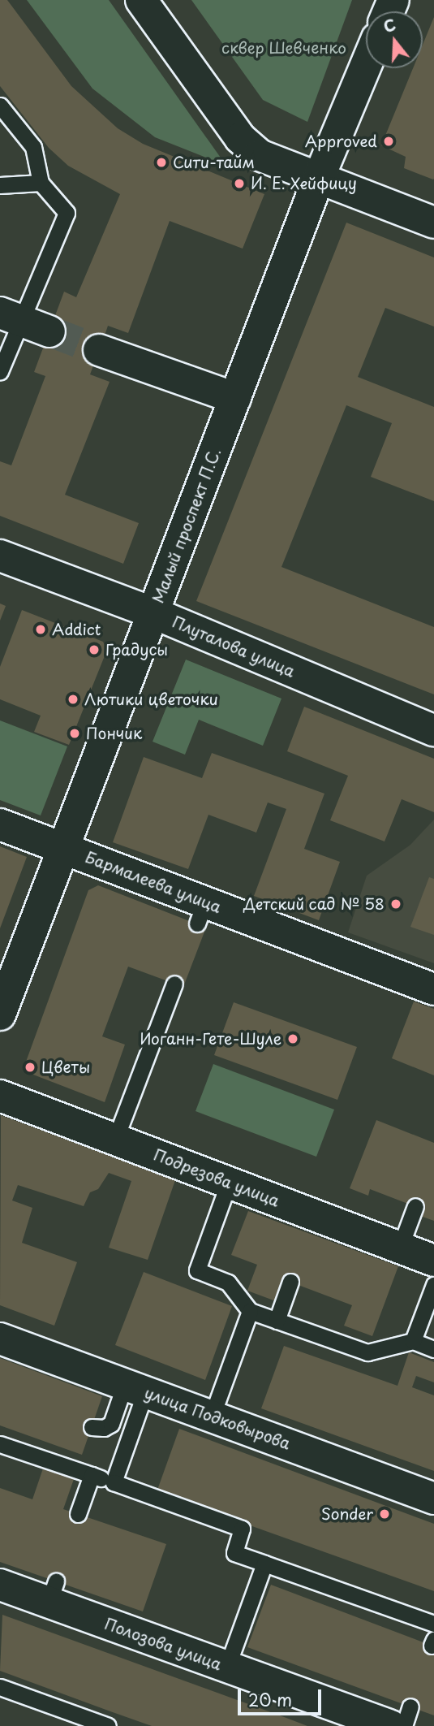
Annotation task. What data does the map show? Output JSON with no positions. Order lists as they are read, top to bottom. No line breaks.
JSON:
{"streets":{"street":["Малый проспект П.С.","Плуталова улица","Бармалеева улица","Подрезова улица","улица Подковырова","Полозова улица"]},"crossings":[["Малый проспект П.С.","Плуталова улица"],["Малый проспект П.С.","Бармалеева улица"]],"parks":["сквер Шевченко"],"places":["Approved","Сити-тайм","И. Е. Хейфицу","Addict","Градусы","Лютики цветочки","Пончик","Детский сад № 58","Иоганн-Гете-Шуле","Цветы","Sonder"],"scale_bar":"20 m","north":"top"}
